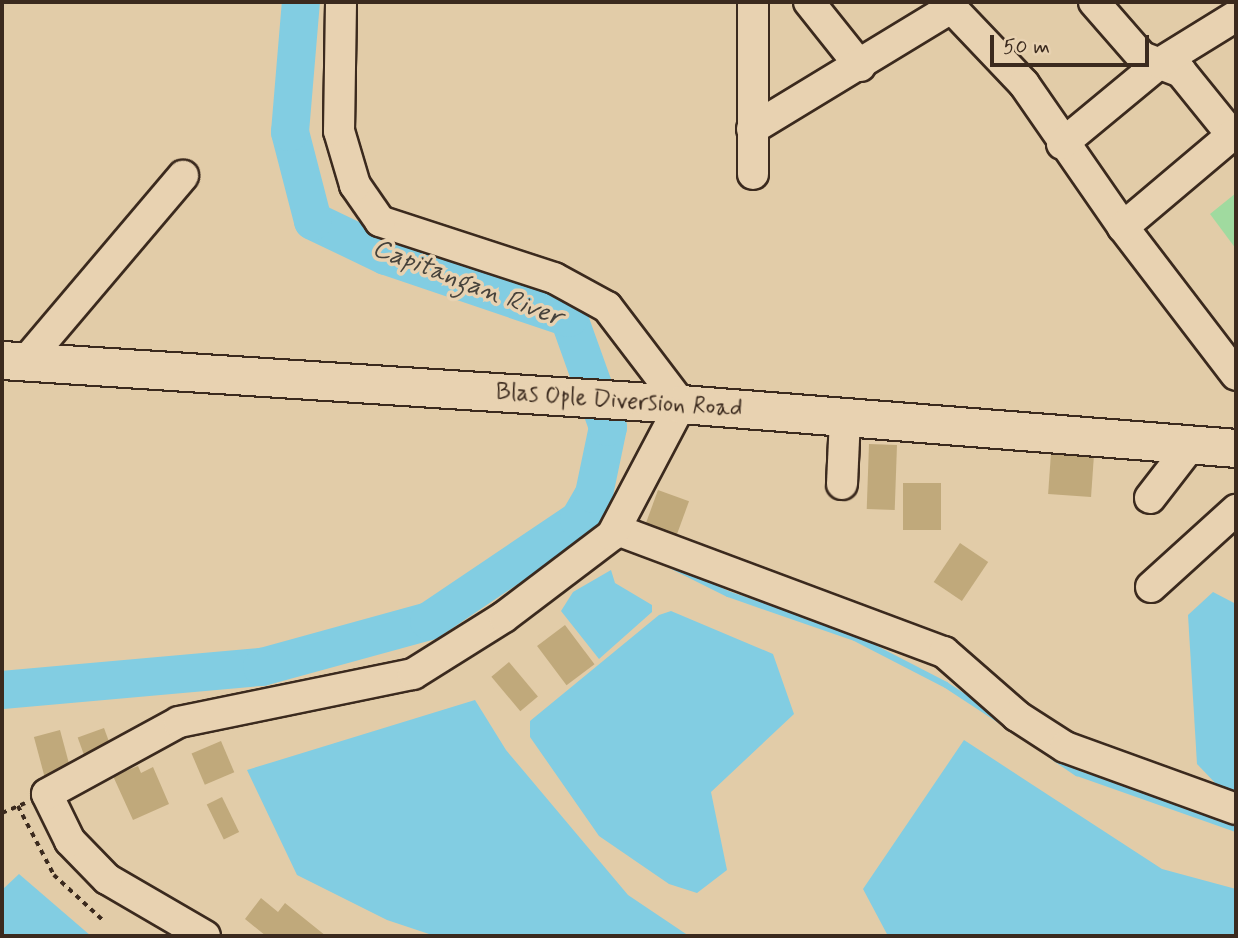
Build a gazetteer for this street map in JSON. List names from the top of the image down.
{
  "streets": {
    "main road": ["Blas Ople Diversion Road"]
  },
  "water": ["Capitangan River"],
  "scale_bar": "50 m"
}
